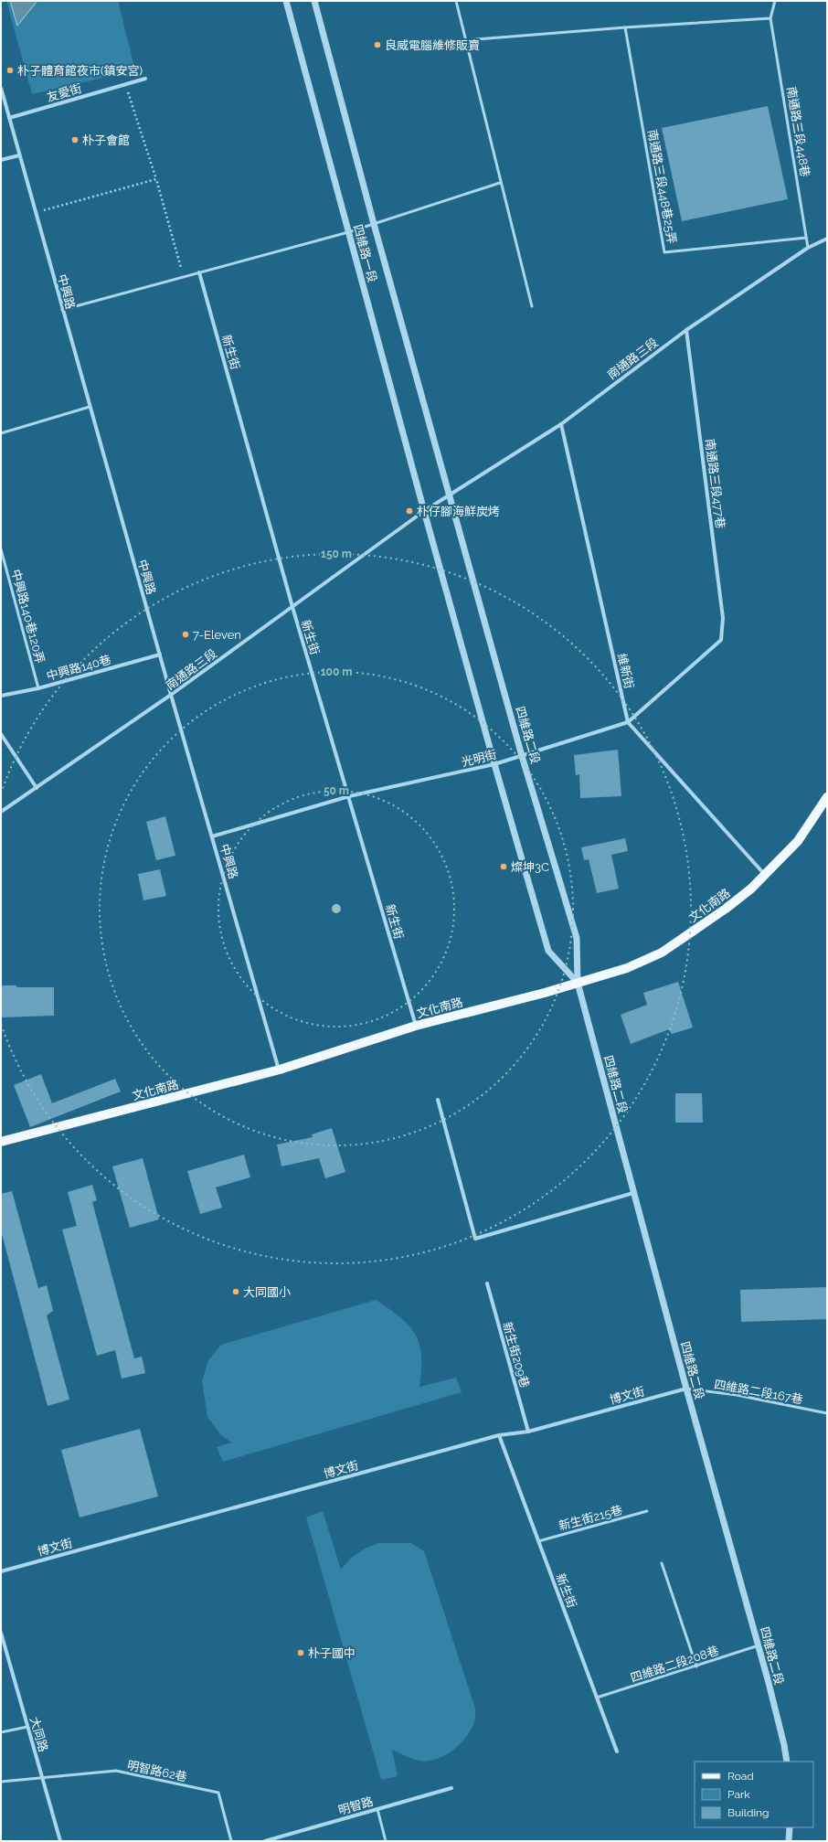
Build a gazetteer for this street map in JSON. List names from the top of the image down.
{
  "streets": {
    "main road": ["文化南路"],
    "street": [
      "友愛街",
      "四維路一段",
      "中興路",
      "新生街",
      "南通路三段",
      "南通路三段477巷",
      "中興路140巷",
      "維新街",
      "四維路二段",
      "光明街",
      "新生街209巷",
      "博文街",
      "大同路",
      "明智路"
    ],
    "lane": [
      "南通路三段448巷",
      "南通路三段448巷25弄",
      "中興路140巷120弄",
      "四維路二段167巷",
      "新生街215巷",
      "四維路二段208巷",
      "明智路62巷"
    ]
  },
  "crossings": [
    ["友愛街", "中興路"],
    ["南通路三段448巷", "南通路三段448巷25弄"],
    ["南通路三段448巷", "南通路三段"],
    ["四維路一段", "南通路三段"],
    ["四維路一段", "四維路二段"],
    ["中興路", "南通路三段"],
    ["中興路", "中興路140巷"],
    ["中興路", "光明街"],
    ["中興路", "文化南路"],
    ["新生街", "南通路三段"],
    ["新生街", "光明街"],
    ["新生街", "文化南路"],
    ["新生街", "博文街"],
    ["新生街", "新生街215巷"],
    ["新生街", "四維路二段208巷"],
    ["南通路三段", "南通路三段477巷"],
    ["南通路三段", "維新街"],
    ["南通路三段", "四維路二段"],
    ["南通路三段477巷", "光明街"],
    ["中興路140巷120弄", "中興路140巷"],
    ["維新街", "光明街"],
    ["維新街", "文化南路"],
    ["四維路二段", "光明街"],
    ["四維路二段", "文化南路"],
    ["四維路二段", "四維路二段167巷"],
    ["四維路二段", "博文街"],
    ["四維路二段", "四維路二段208巷"],
    ["新生街209巷", "博文街"],
    ["四維路二段167巷", "博文街"],
    ["大同路", "明智路62巷"]
  ],
  "places": [
    "良威電腦維修販賣",
    "朴子體育館夜市(鎮安宮)",
    "朴子會館",
    "朴仔腳海鮮炭烤",
    "7-Eleven",
    "燦坤3C",
    "大同國小",
    "朴子國中"
  ],
  "legend": ["Road", "Park", "Building"],
  "rings": ["150 m", "100 m", "50 m"]
}
